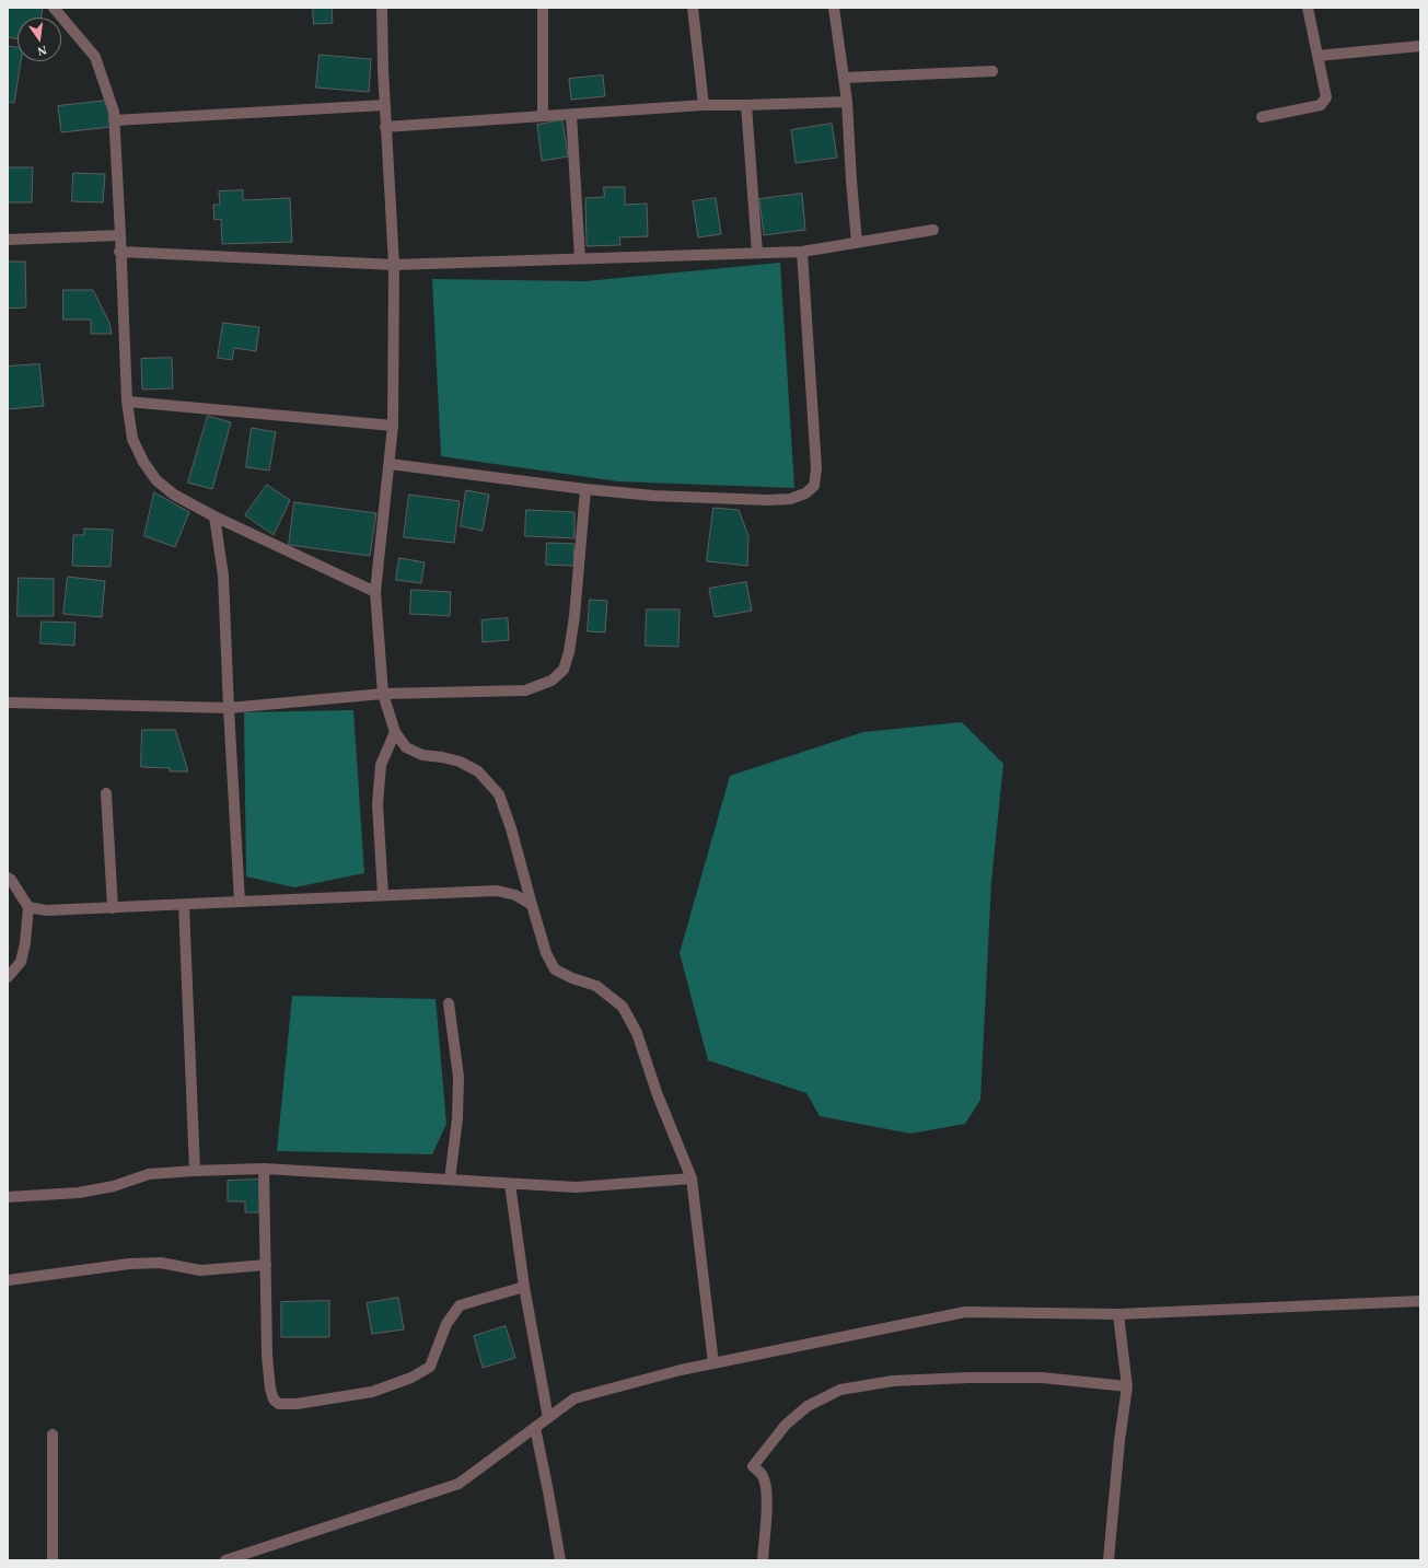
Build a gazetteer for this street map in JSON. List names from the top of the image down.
{
  "north": "bottom"
}
